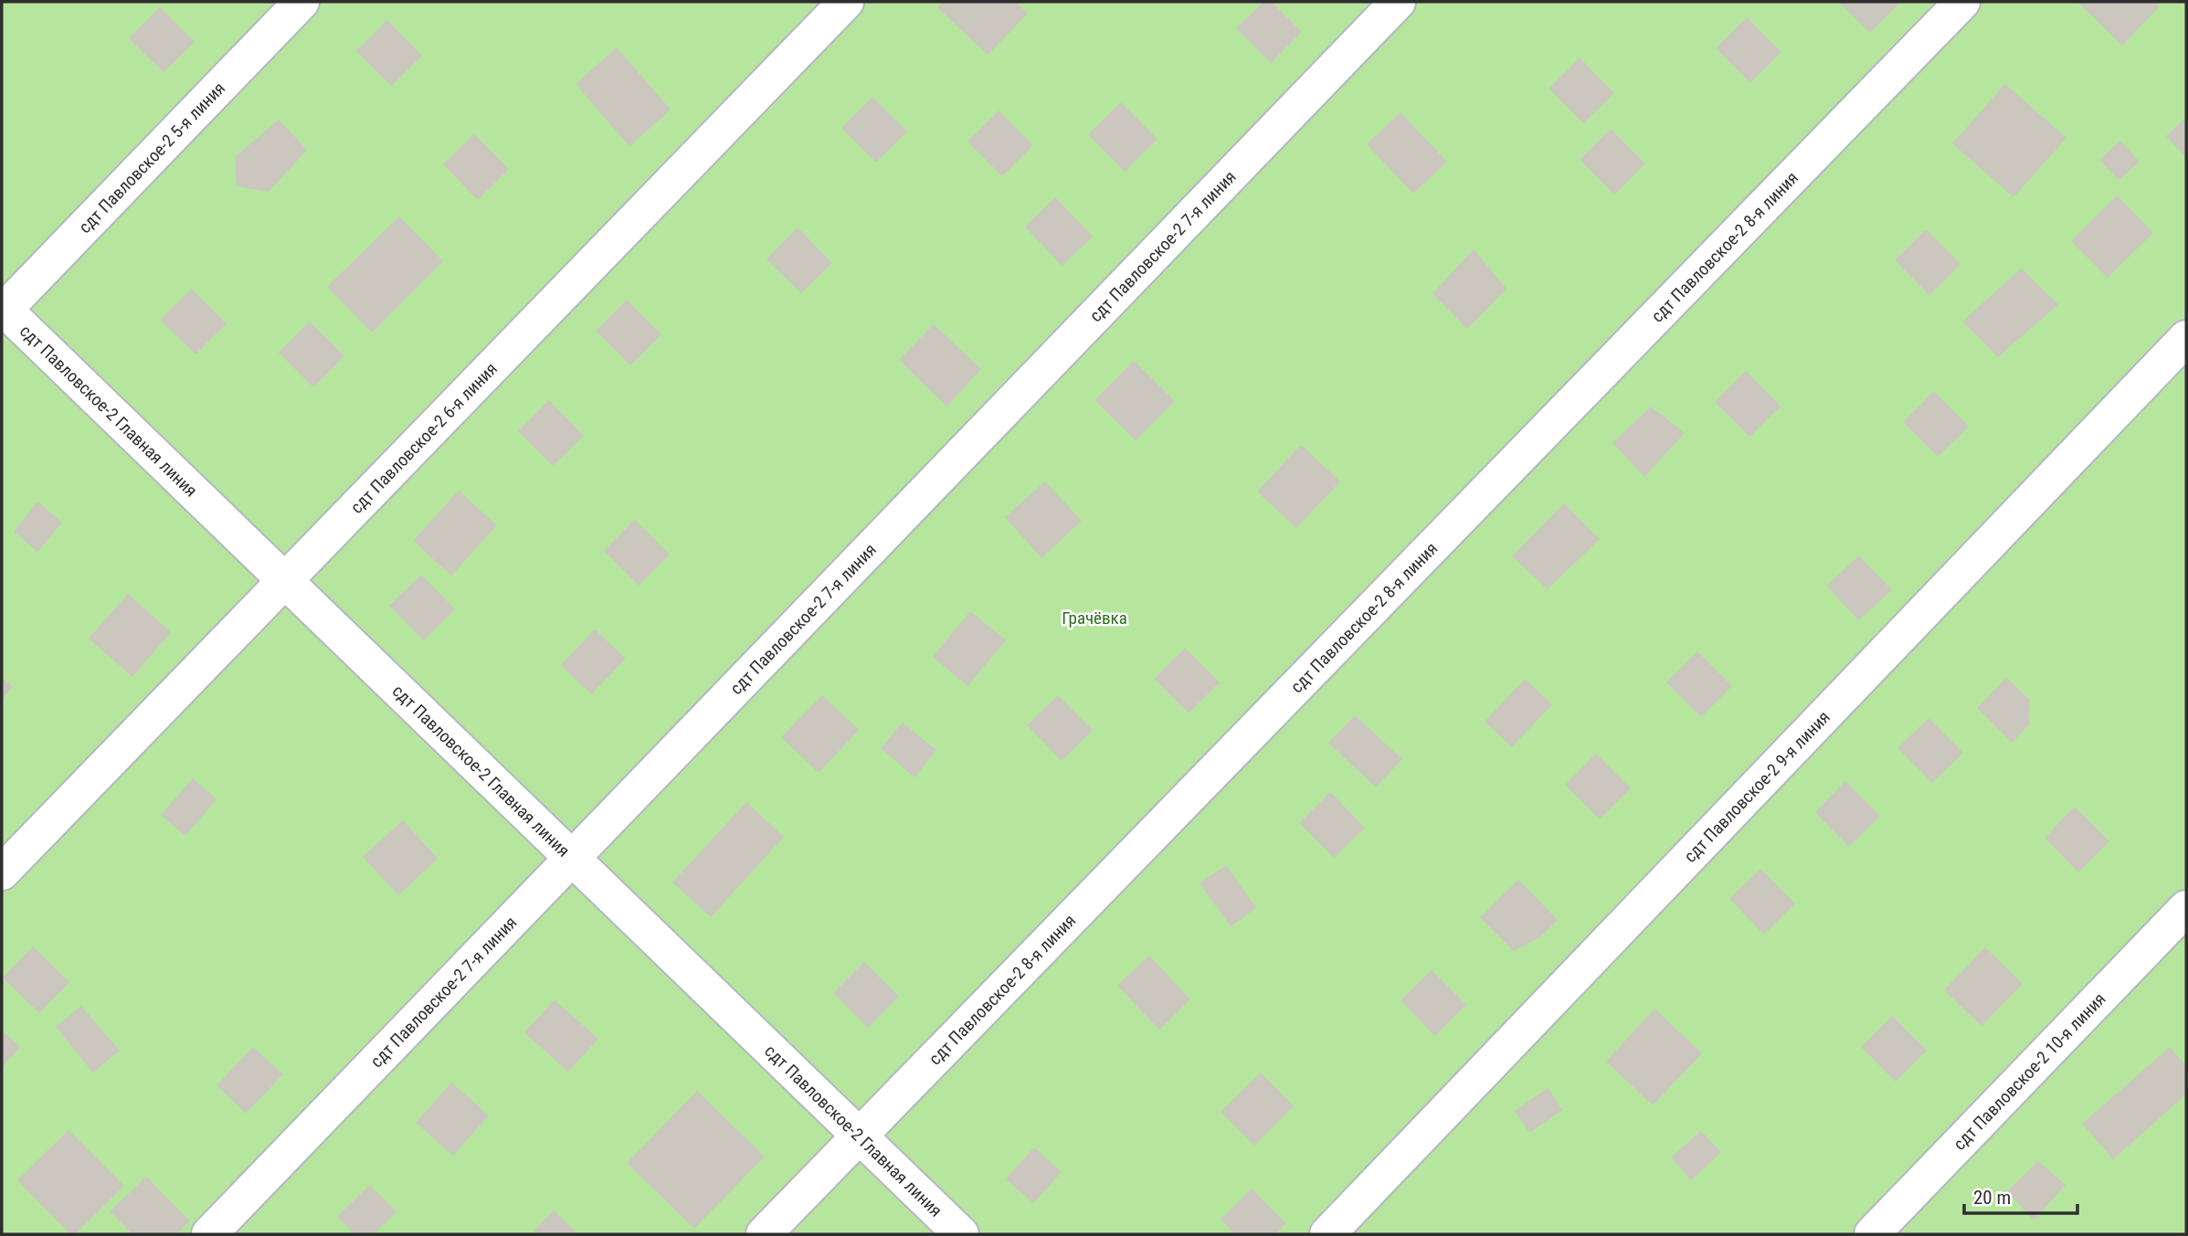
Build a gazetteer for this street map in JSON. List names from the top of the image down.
{
  "streets": {
    "street": [
      "сдт Павловское-2 5-я линия",
      "сдт Павловское-2 7-я линия",
      "сдт Павловское-2 8-я линия",
      "сдт Павловское-2 Главная линия",
      "сдт Павловское-2 6-я линия",
      "сдт Павловское-2 9-я линия",
      "сдт Павловское-2 10-я линия"
    ]
  },
  "crossings": [
    ["сдт Павловское-2 5-я линия", "сдт Павловское-2 Главная линия"],
    ["сдт Павловское-2 7-я линия", "сдт Павловское-2 Главная линия"],
    ["сдт Павловское-2 8-я линия", "сдт Павловское-2 Главная линия"],
    ["сдт Павловское-2 Главная линия", "сдт Павловское-2 6-я линия"]
  ],
  "parks": ["Грачёвка"],
  "scale_bar": "20 m"
}
